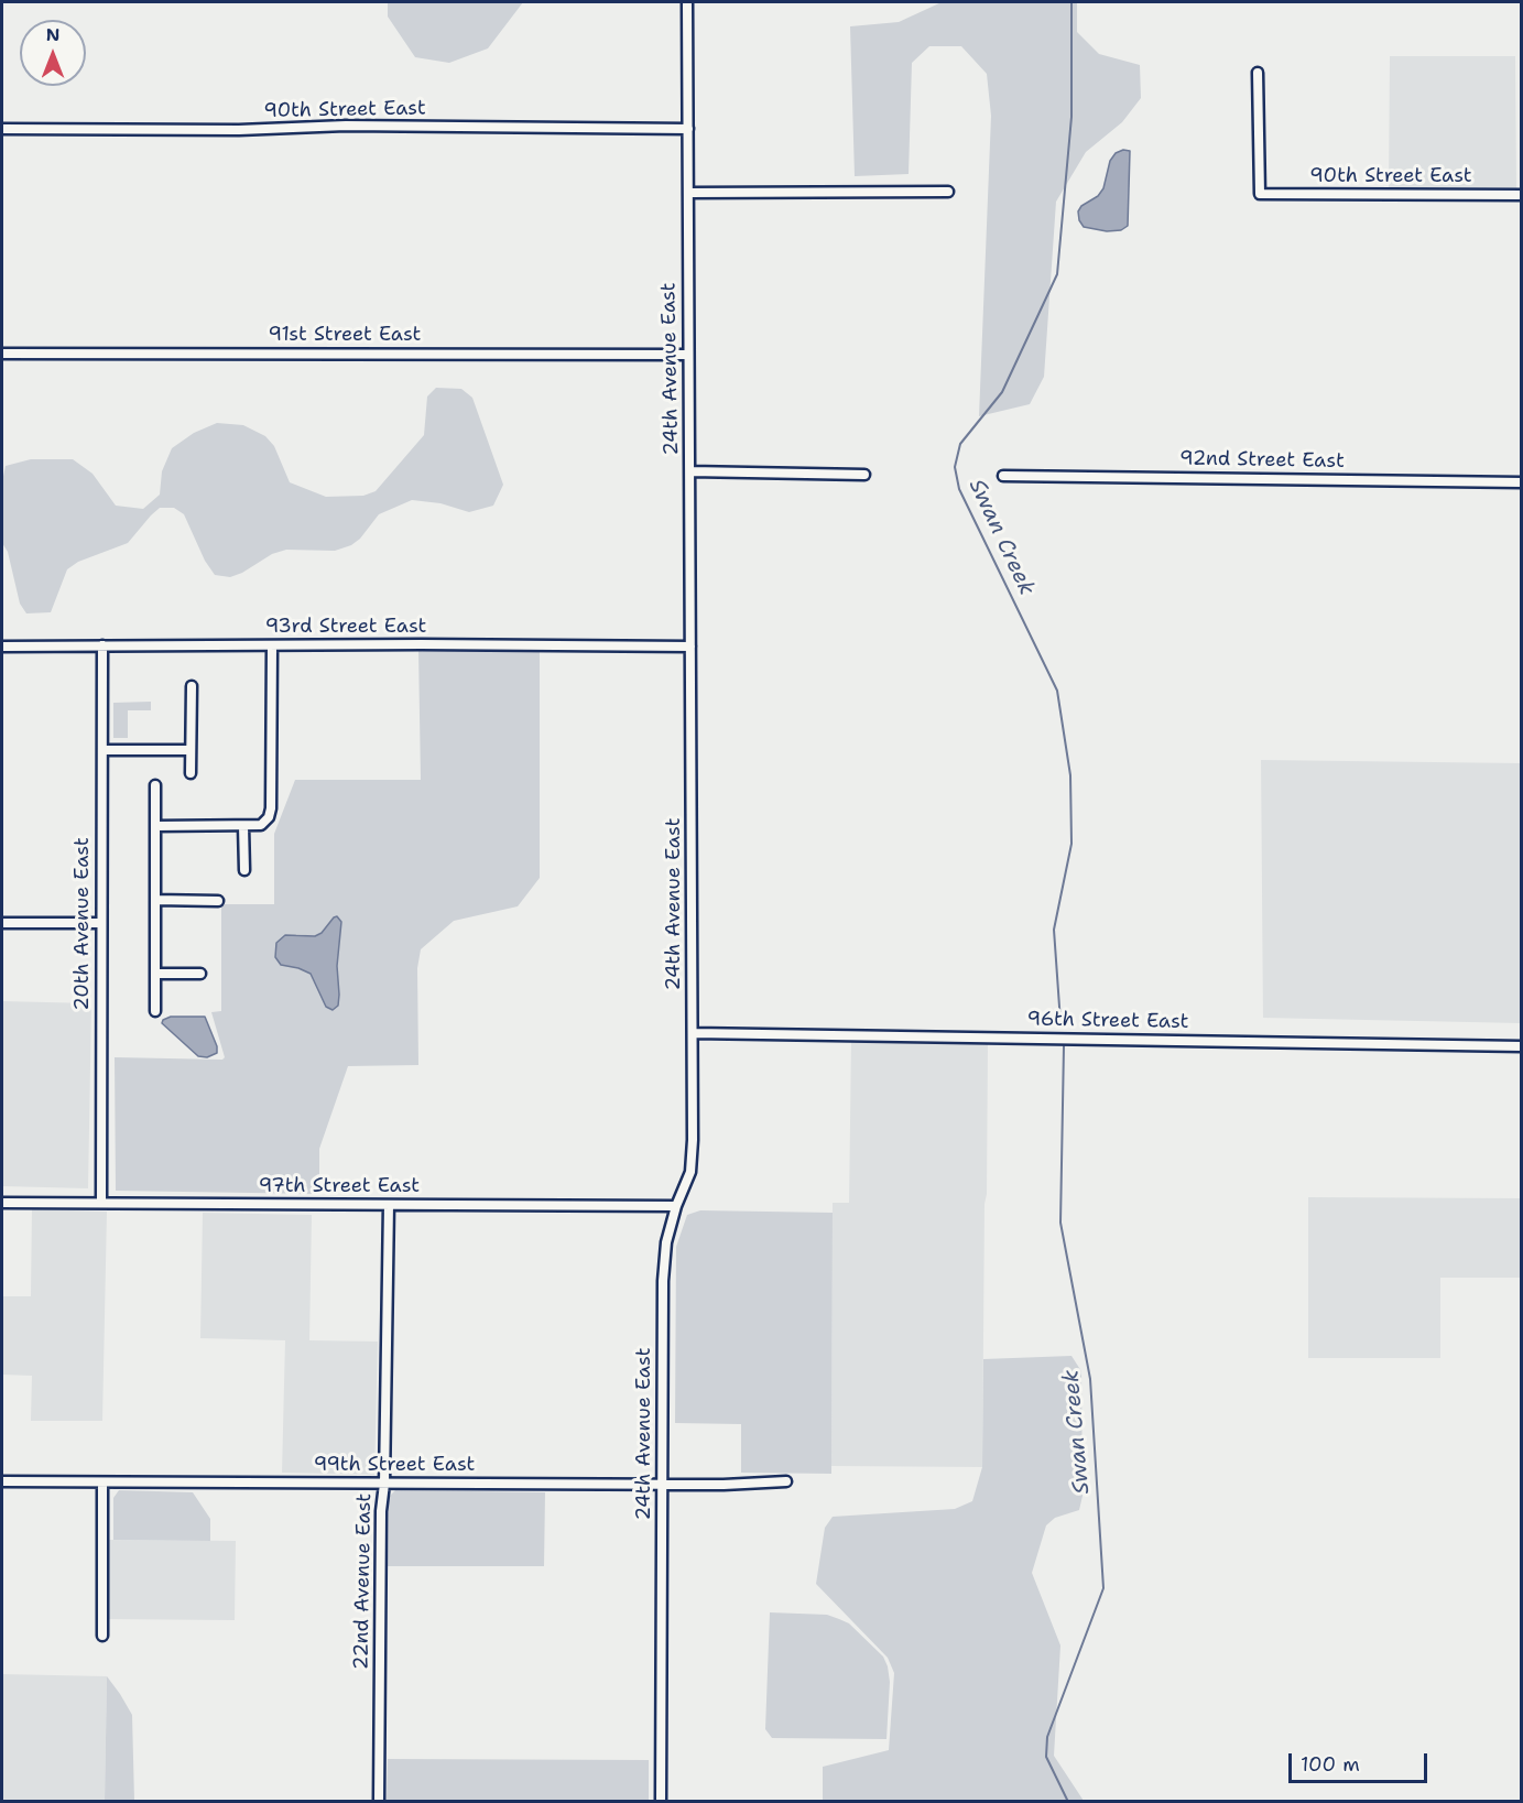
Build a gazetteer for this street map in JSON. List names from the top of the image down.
{
  "streets": {
    "street": [
      "90th Street East",
      "91st Street East",
      "24th Avenue East",
      "92nd Street East",
      "93rd Street East",
      "20th Avenue East",
      "96th Street East",
      "97th Street East",
      "99th Street East",
      "22nd Avenue East"
    ]
  },
  "crossings": [
    ["90th Street East", "24th Avenue East"],
    ["91st Street East", "24th Avenue East"],
    ["24th Avenue East", "93rd Street East"],
    ["24th Avenue East", "96th Street East"],
    ["24th Avenue East", "97th Street East"],
    ["24th Avenue East", "99th Street East"],
    ["93rd Street East", "20th Avenue East"],
    ["20th Avenue East", "97th Street East"],
    ["97th Street East", "22nd Avenue East"],
    ["99th Street East", "22nd Avenue East"]
  ],
  "water": ["Swan Creek"],
  "scale_bar": "100 m",
  "north": "top"
}
